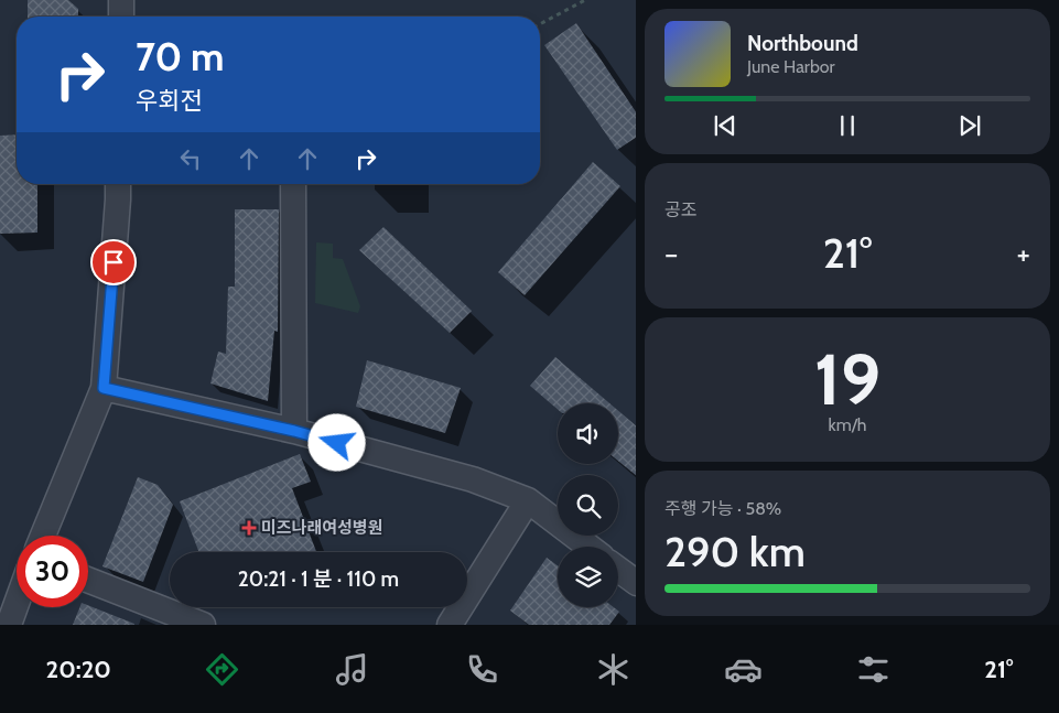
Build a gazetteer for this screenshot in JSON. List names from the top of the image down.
{
  "places": {
    "health": ["미즈나래여성병원"]
  },
  "page": {
    "turn": ["70 m", "우회전"],
    "song": ["Northbound", "June Harbor"],
    "tile": [
      "공조",
      ["19", "km/h"],
      ["주행 가능 · 58%", "290 km"]
    ],
    "heat": ["−", "21°", "+"],
    "limit": "30",
    "trip": "20:21 · 1 분 · 110 m",
    "tabs": ["20:20", "21°"]
  }
}
